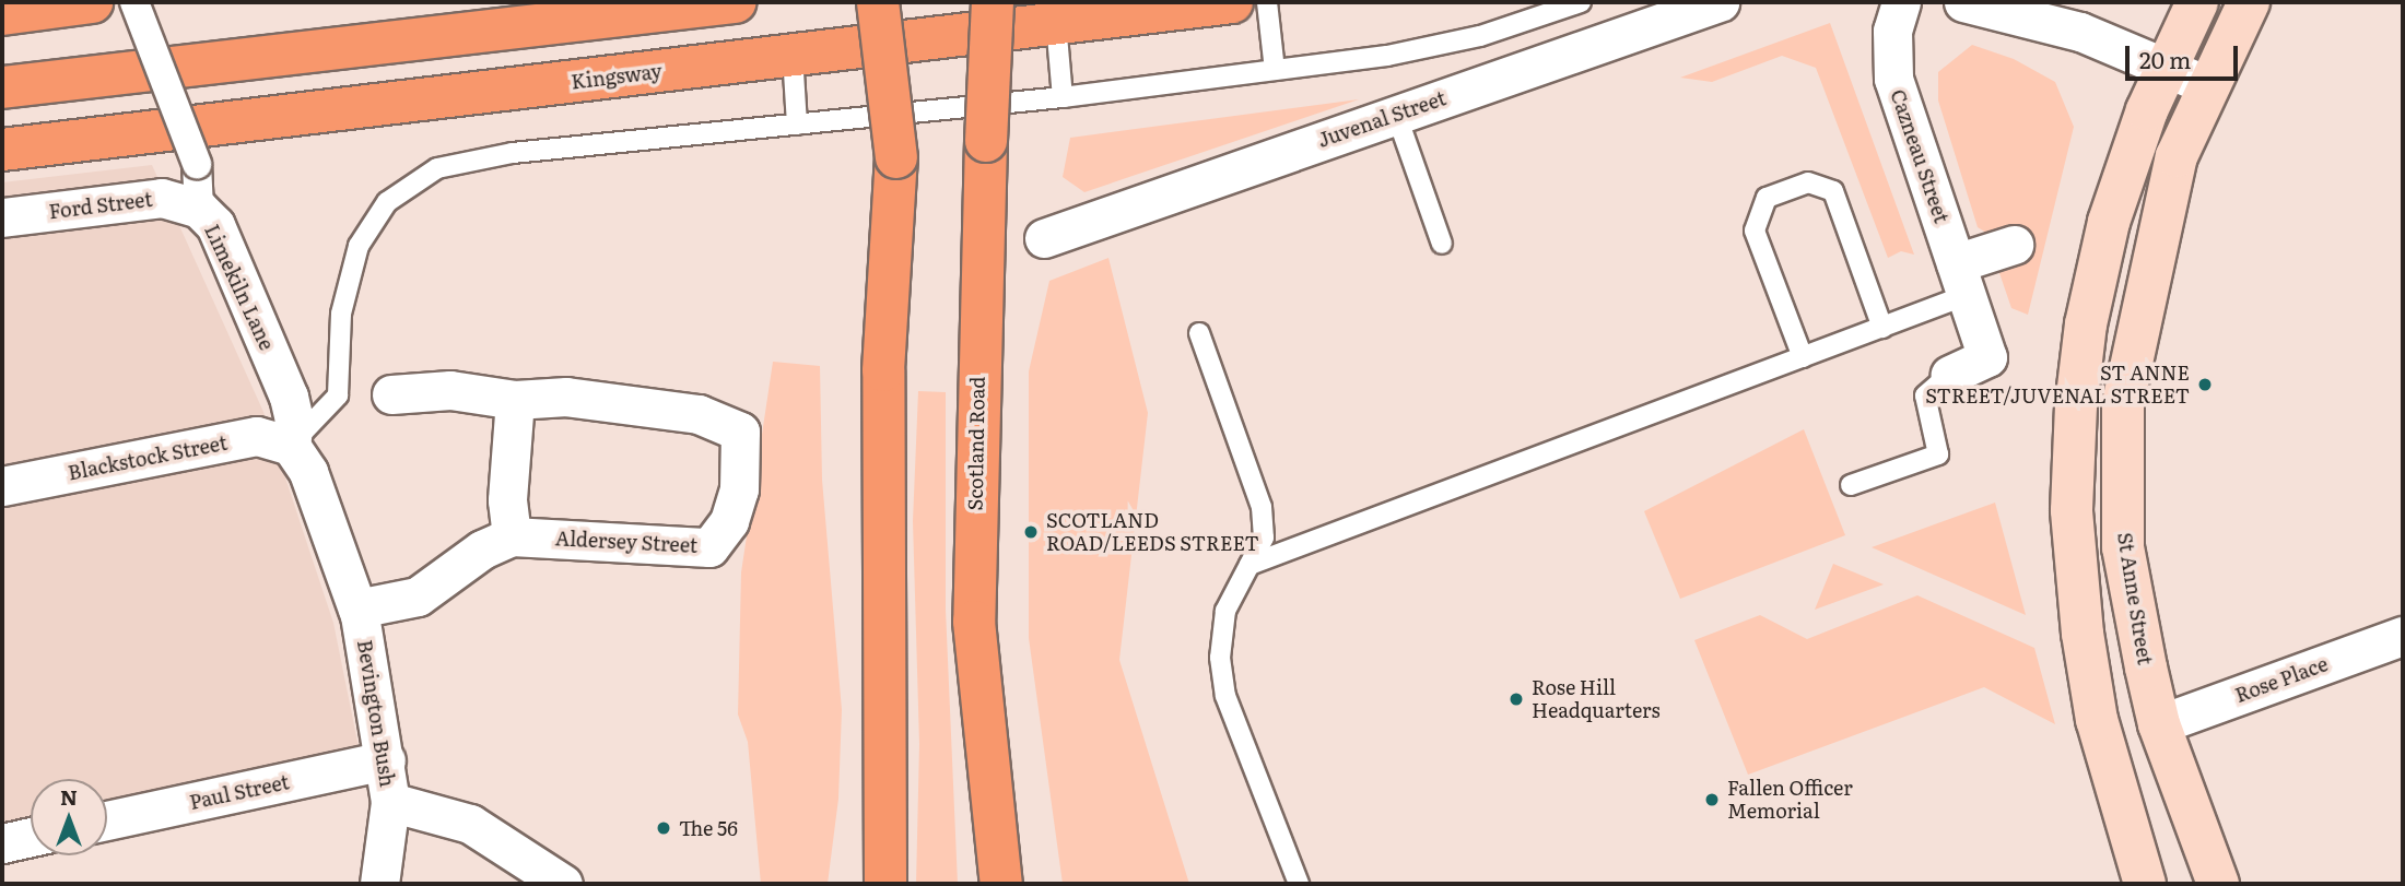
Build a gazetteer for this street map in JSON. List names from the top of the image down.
{
  "streets": {
    "highway": ["Kingsway", "Scotland Road"],
    "main road": ["St Anne Street"],
    "street": [
      "Juvenal Street",
      "Cazneau Street",
      "Ford Street",
      "Limekiln Lane",
      "Blackstock Street",
      "Aldersey Street",
      "Rose Place",
      "Bevington Bush",
      "Paul Street"
    ]
  },
  "crossings": [
    ["Ford Street", "Limekiln Lane"],
    ["Limekiln Lane", "Blackstock Street"],
    ["Limekiln Lane", "Bevington Bush"],
    ["Blackstock Street", "Bevington Bush"],
    ["St Anne Street", "Rose Place"],
    ["Bevington Bush", "Paul Street"]
  ],
  "places": [
    "ST ANNE STREET/JUVENAL STREET",
    "SCOTLAND ROAD/LEEDS STREET",
    "Rose Hill Headquarters",
    "Fallen Officer Memorial",
    "The 56"
  ],
  "scale_bar": "20 m",
  "north": "top"
}
